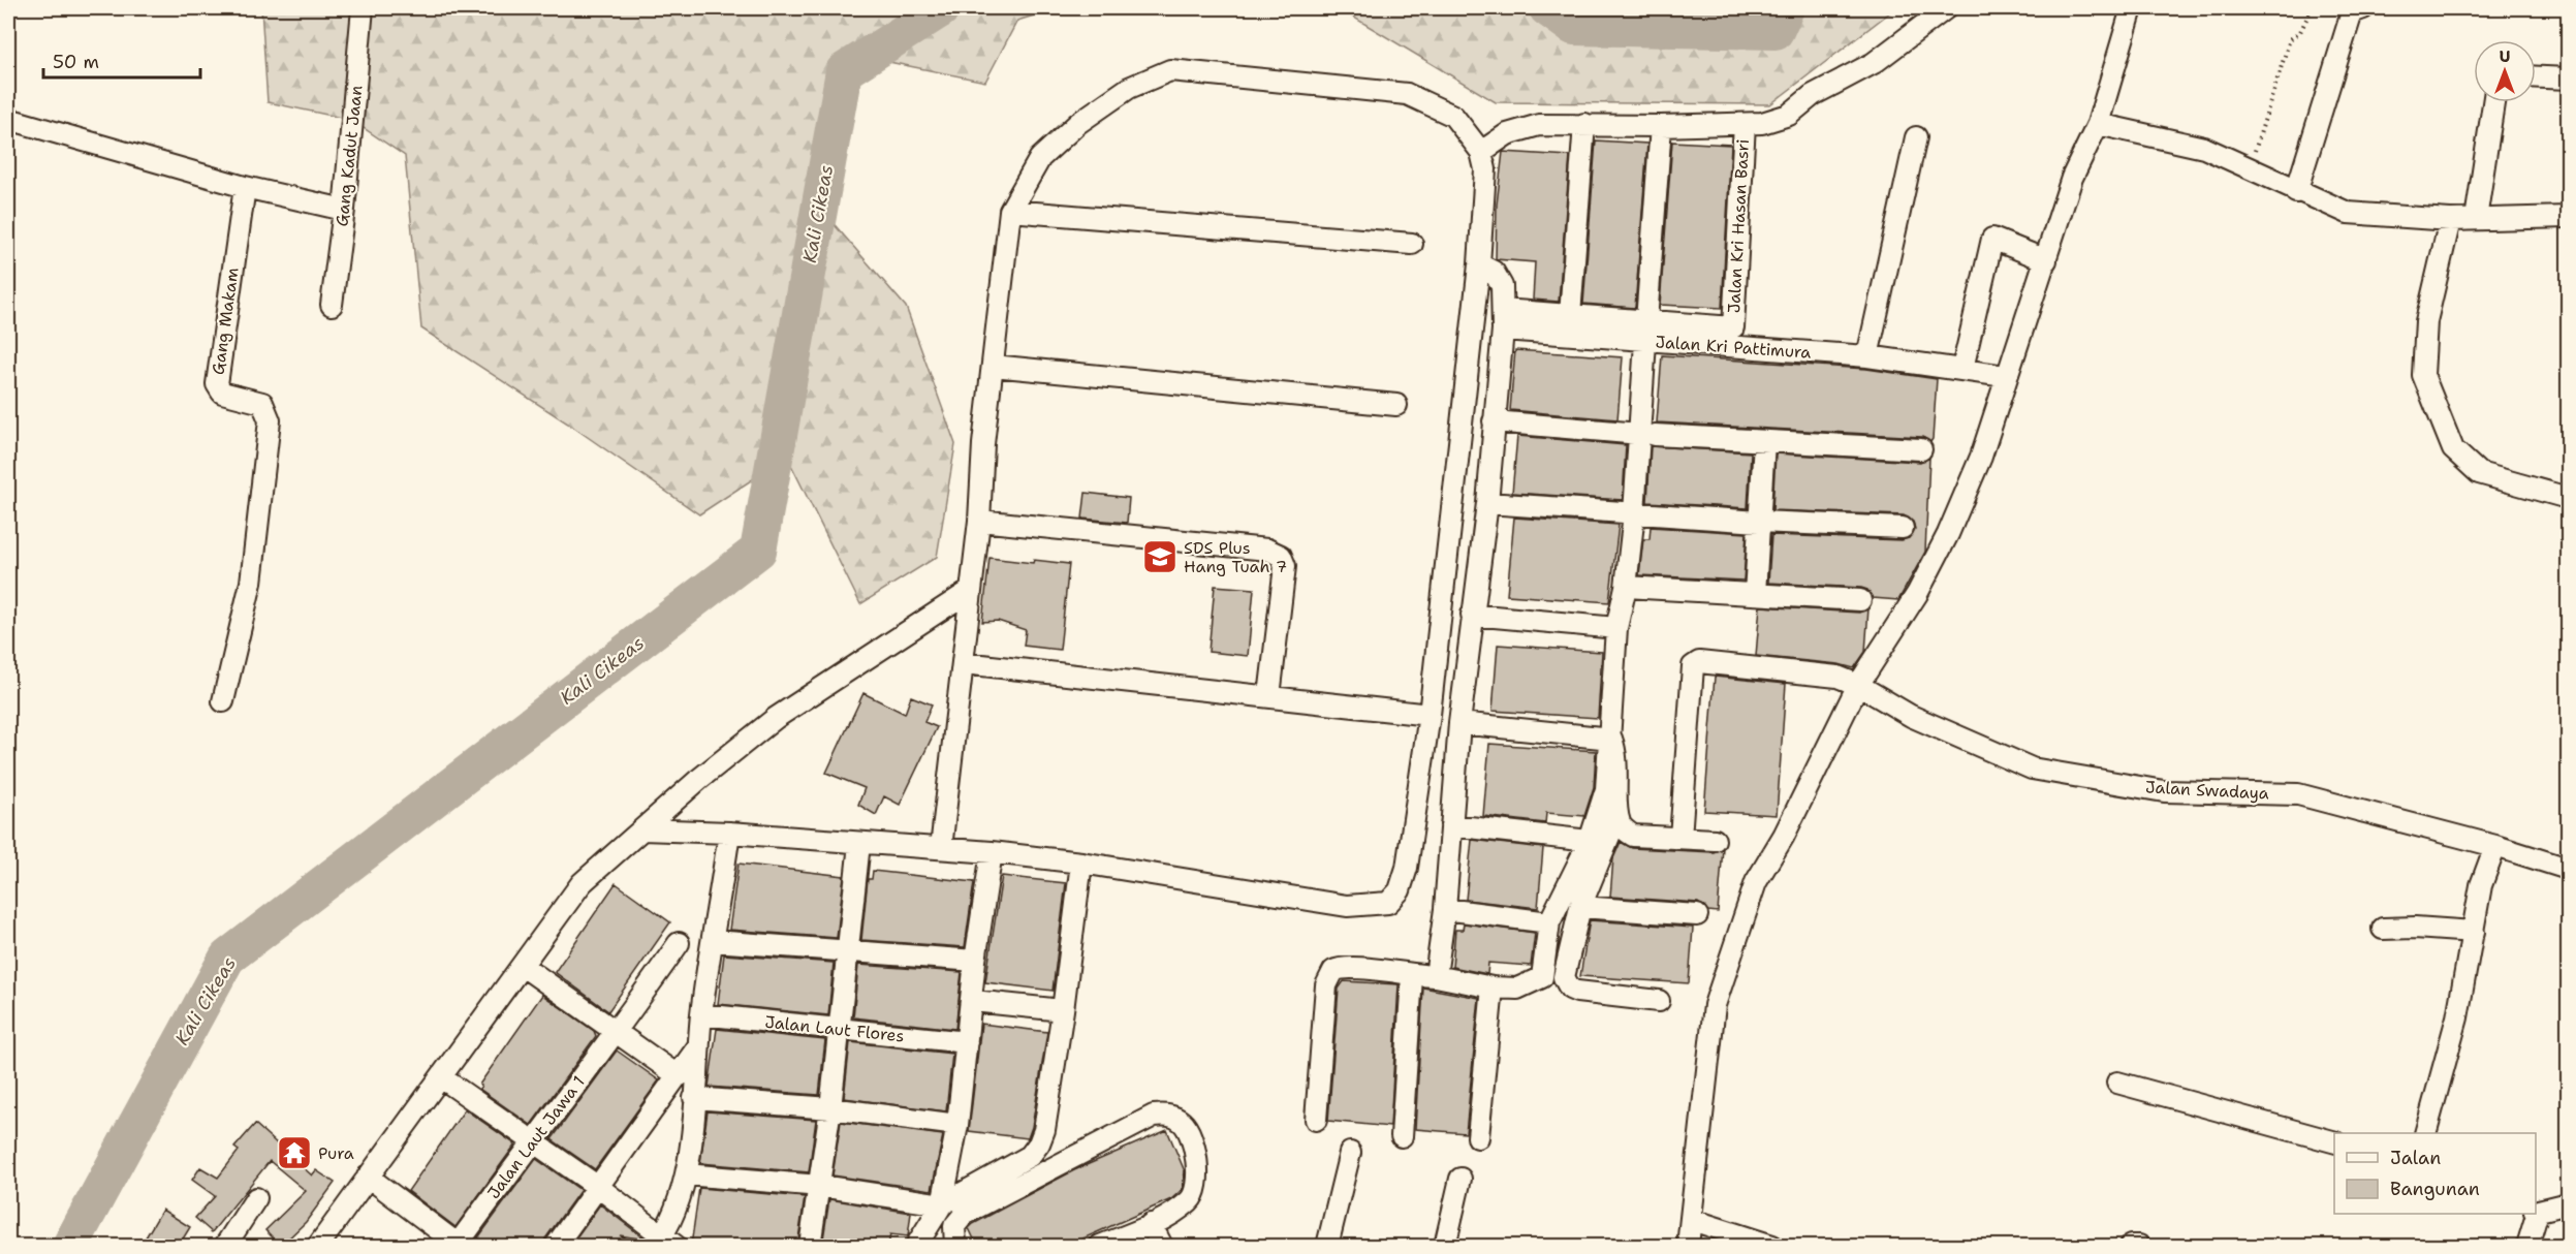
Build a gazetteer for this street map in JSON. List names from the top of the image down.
{
  "streets": {
    "street": [
      "Gang Kadut Jaan",
      "Jalan Kri Hasan Basri",
      "Gang Makam",
      "Jalan Kri Pattimura",
      "Jalan Swadaya",
      "Jalan Laut Flores",
      "Jalan Laut Jawa 1"
    ]
  },
  "water": ["Kali Cikeas"],
  "places": {
    "school or university": ["SDS Plus Hang Tuah 7"],
    "temple": ["Pura"]
  },
  "legend": ["Jalan", "Bangunan"],
  "scale_bar": "50 m",
  "north": "top"
}
